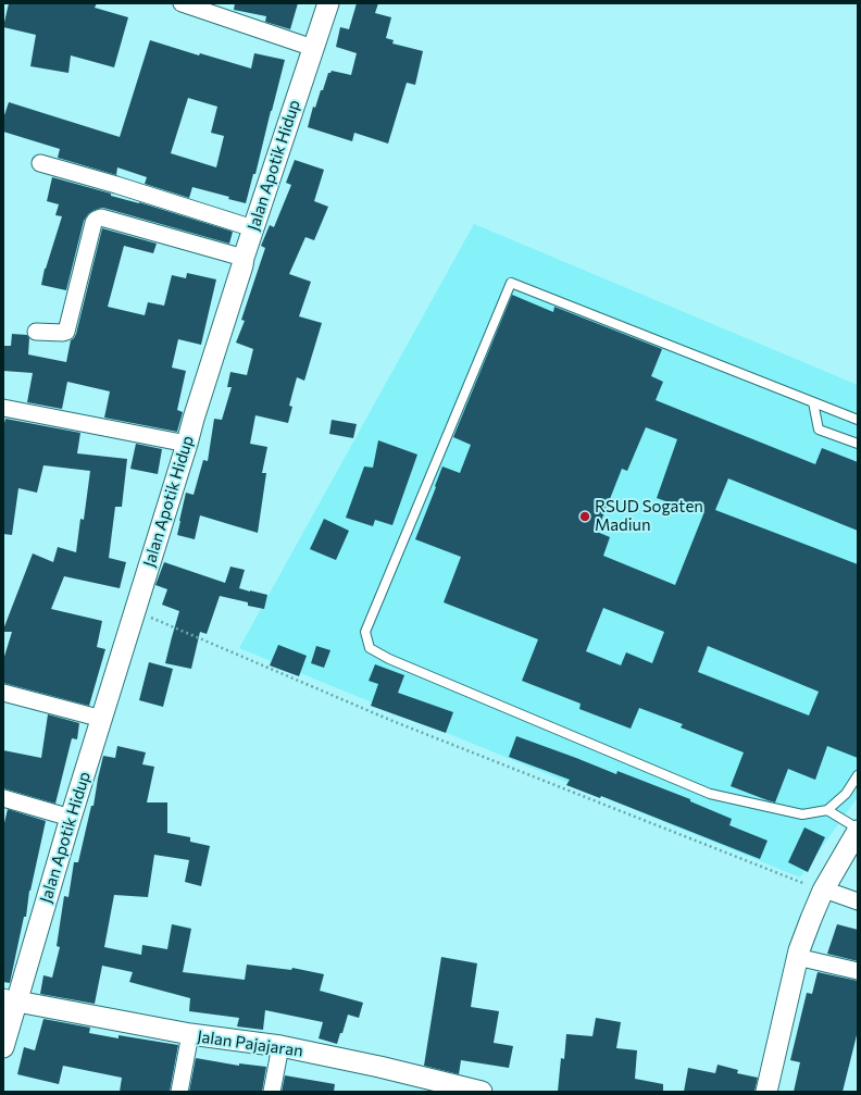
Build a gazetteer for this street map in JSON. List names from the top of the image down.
{
  "streets": {
    "street": ["Jalan Apotik Hidup", "Jalan Pajajaran"]
  },
  "crossings": [
    ["Jalan Apotik Hidup", "Jalan Pajajaran"]
  ],
  "places": ["RSUD Sogaten Madiun"]
}
